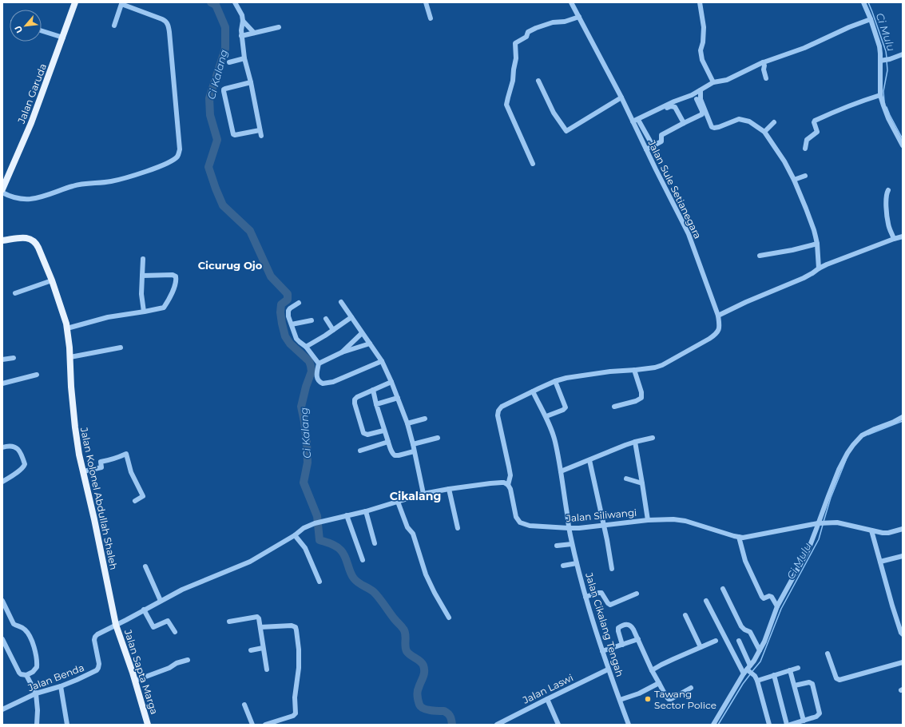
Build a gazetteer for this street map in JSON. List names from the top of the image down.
{
  "streets": {
    "main road": ["Jalan Garuda", "Jalan Kolonel Abdullah Shaleh", "Jalan Sapta Marga"],
    "street": [
      "Jalan Sule Setianegara",
      "Jalan Siliwangi",
      "Jalan Cikalang Tengah",
      "Jalan Benda",
      "Jalan Laswi"
    ]
  },
  "crossings": [
    ["Jalan Sule Setianegara", "Jalan Siliwangi"],
    ["Jalan Sule Setianegara", "Jalan Cikalang Tengah"],
    ["Jalan Kolonel Abdullah Shaleh", "Jalan Sapta Marga"],
    ["Jalan Kolonel Abdullah Shaleh", "Jalan Benda"],
    ["Jalan Siliwangi", "Jalan Cikalang Tengah"],
    ["Jalan Cikalang Tengah", "Jalan Laswi"],
    ["Jalan Sapta Marga", "Jalan Benda"]
  ],
  "districts": ["Cicurug Ojo", "Cikalang"],
  "water": ["Ci Mulu", "Ci Kalang"],
  "places": ["Tawang Sector Police"],
  "north": "bottom left"
}
